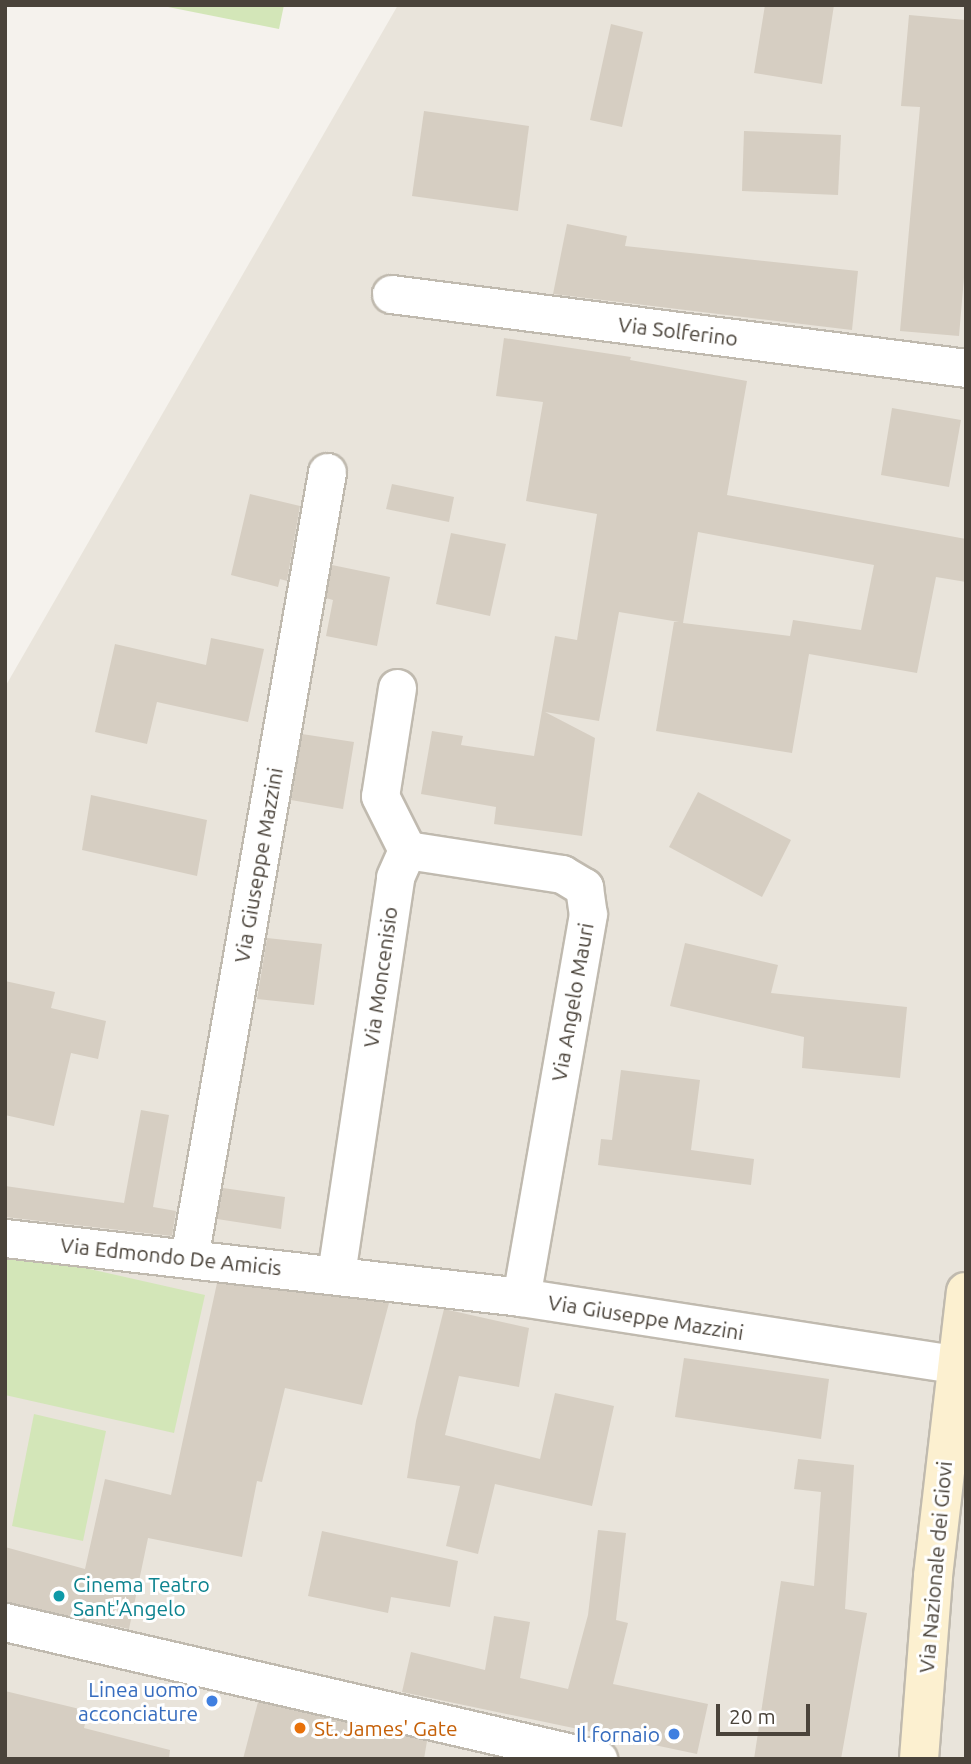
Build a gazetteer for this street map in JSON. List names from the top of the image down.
{
  "streets": {
    "main road": ["Via Nazionale dei Giovi"],
    "street": [
      "Via Solferino",
      "Via Giuseppe Mazzini",
      "Via Moncenisio",
      "Via Angelo Mauri",
      "Via Edmondo De Amicis"
    ]
  },
  "crossings": [
    ["Via Giuseppe Mazzini", "Via Moncenisio"],
    ["Via Giuseppe Mazzini", "Via Angelo Mauri"],
    ["Via Giuseppe Mazzini", "Via Edmondo De Amicis"],
    ["Via Giuseppe Mazzini", "Via Nazionale dei Giovi"],
    ["Via Moncenisio", "Via Angelo Mauri"],
    ["Via Moncenisio", "Via Edmondo De Amicis"]
  ],
  "places": [
    "Cinema Teatro Sant'Angelo",
    "Linea uomo acconciature",
    "St. James' Gate",
    "Il fornaio"
  ],
  "scale_bar": "20 m"
}
